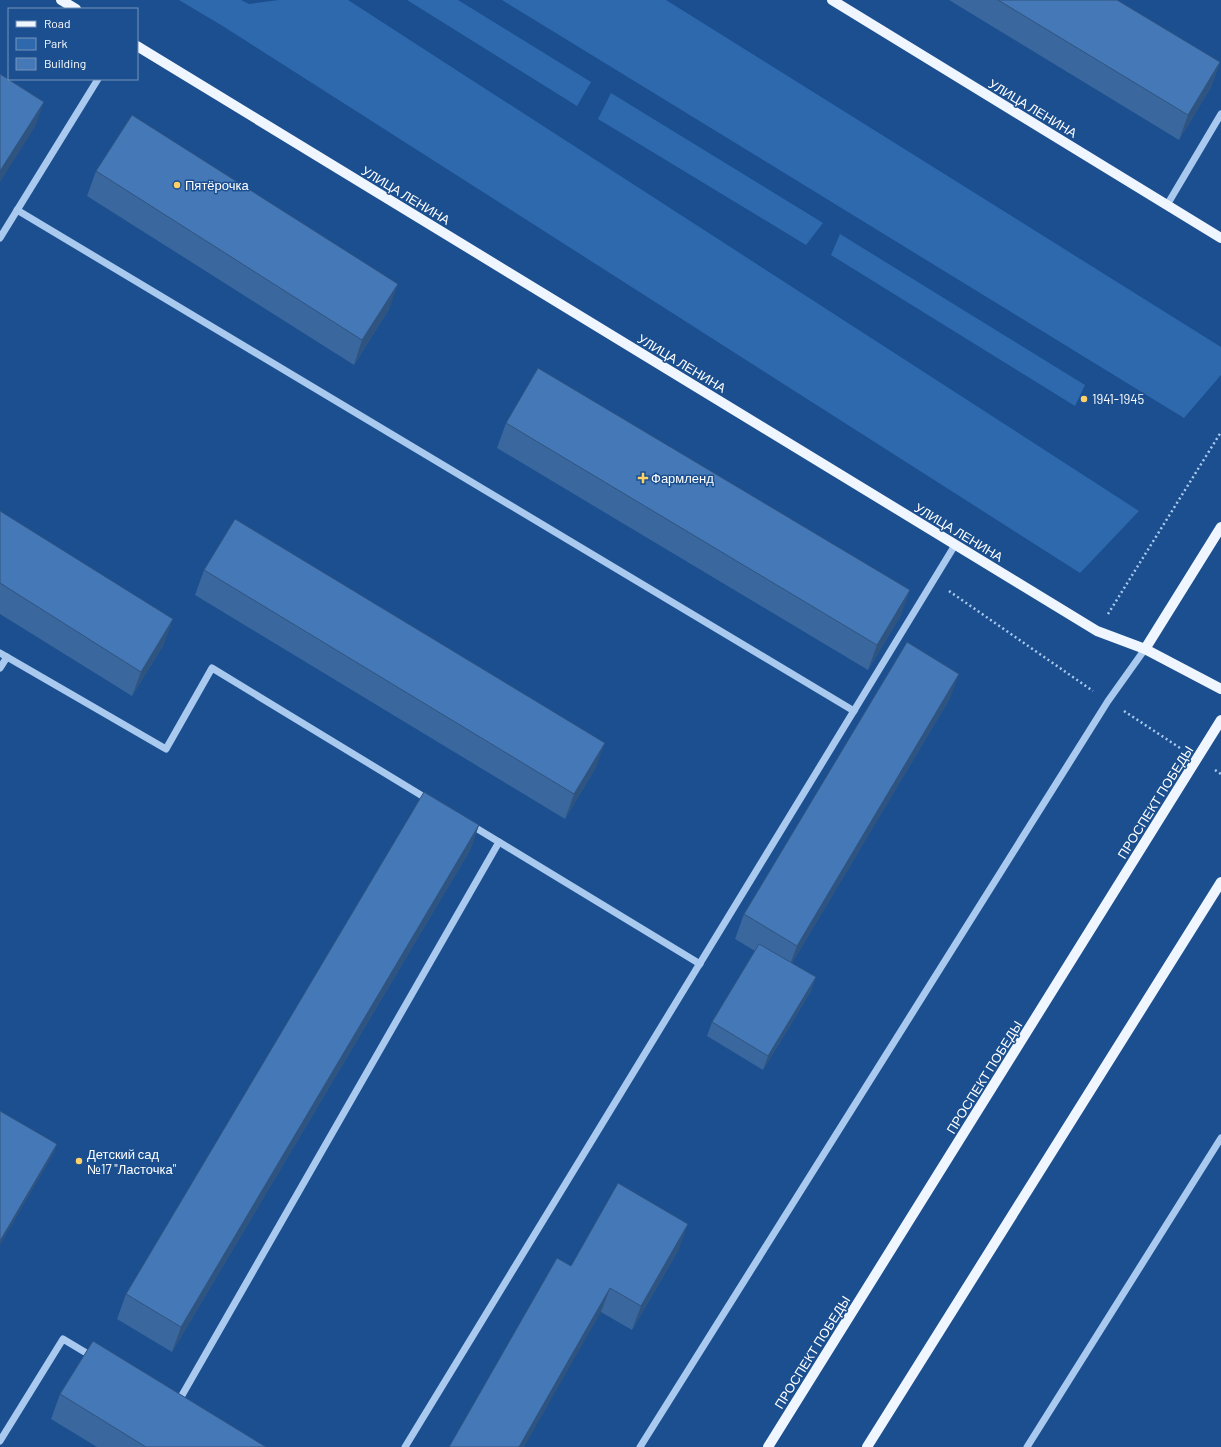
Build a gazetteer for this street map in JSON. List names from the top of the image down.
{
  "streets": {
    "main road": ["УЛИЦА ЛЕНИНА", "ПРОСПЕКТ ПОБЕДЫ"]
  },
  "places": {
    "other": ["Пятёрочка", "1941-1945", "Детский сад №17 \"Ласточка\""],
    "health": ["Фармленд"]
  },
  "legend": ["Road", "Park", "Building"]
}
